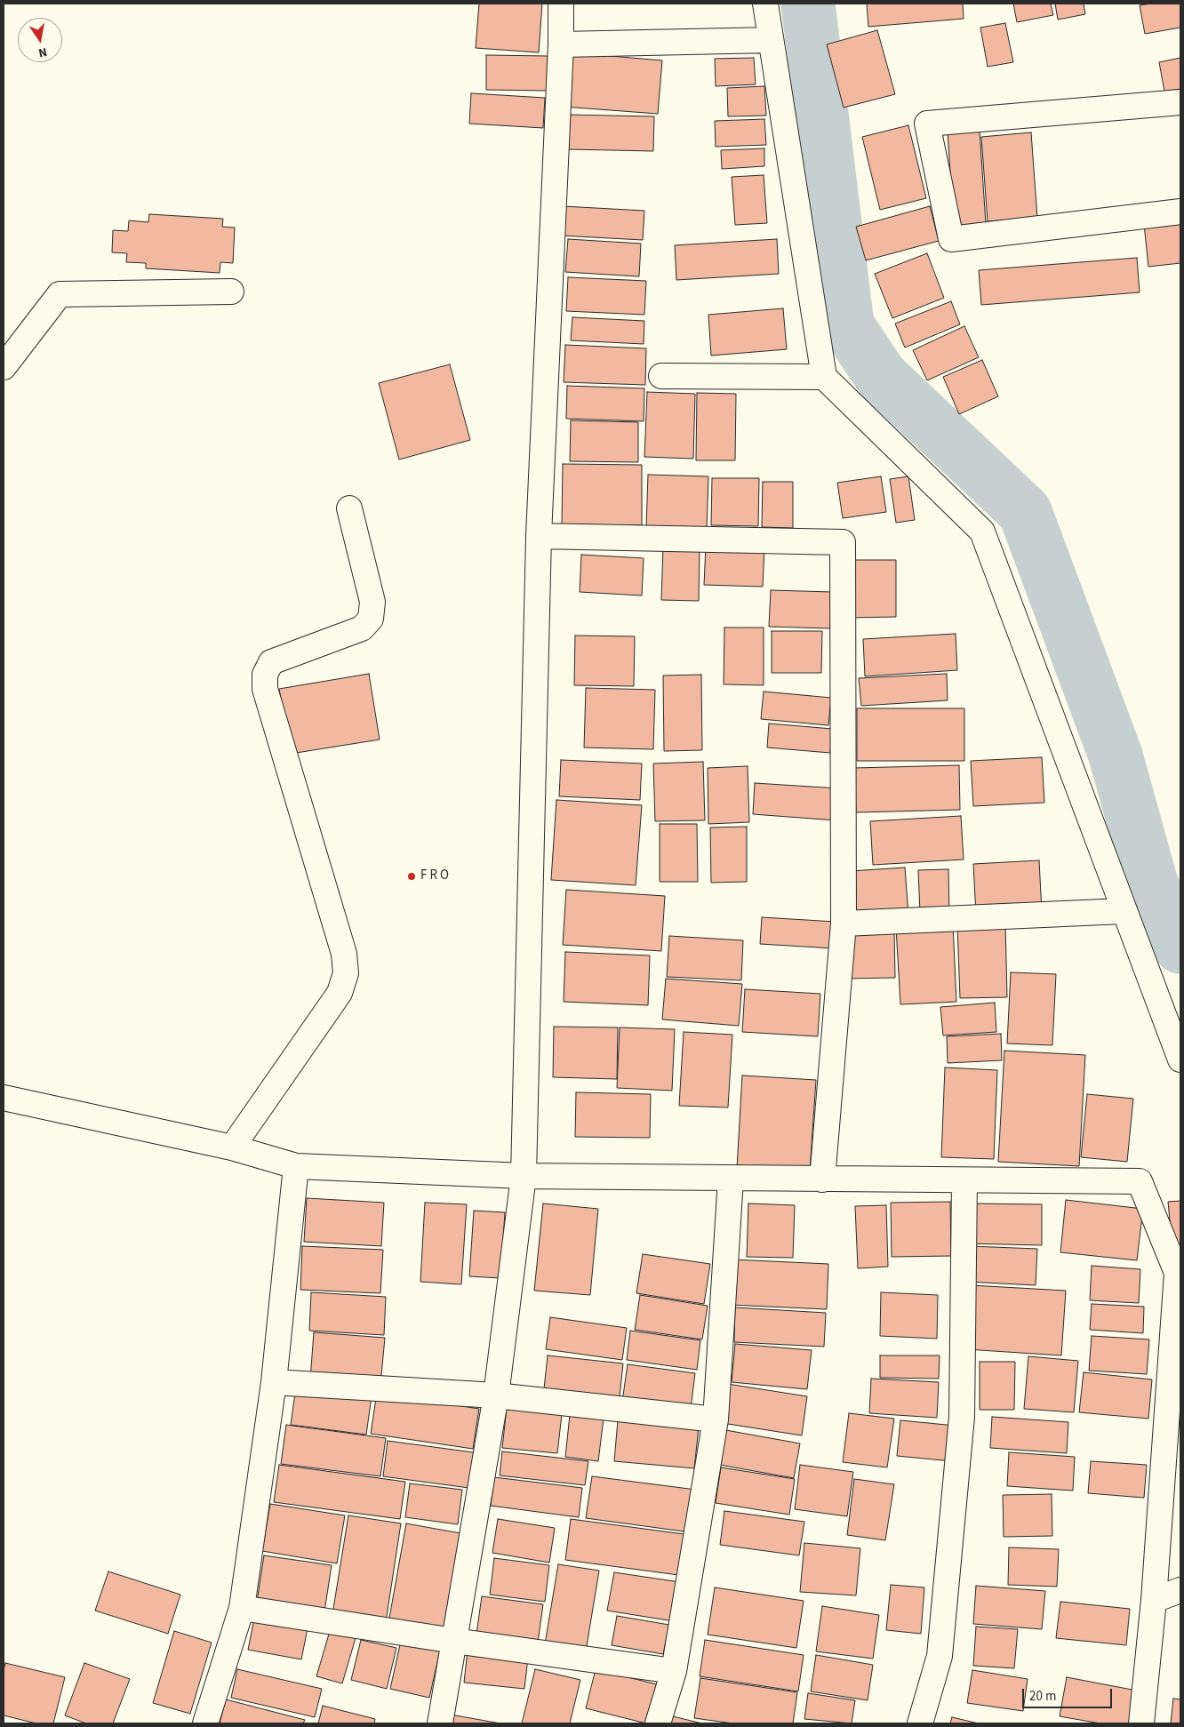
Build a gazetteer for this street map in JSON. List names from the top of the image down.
{
  "places": ["F R O"],
  "scale_bar": "20 m",
  "north": "bottom"
}
